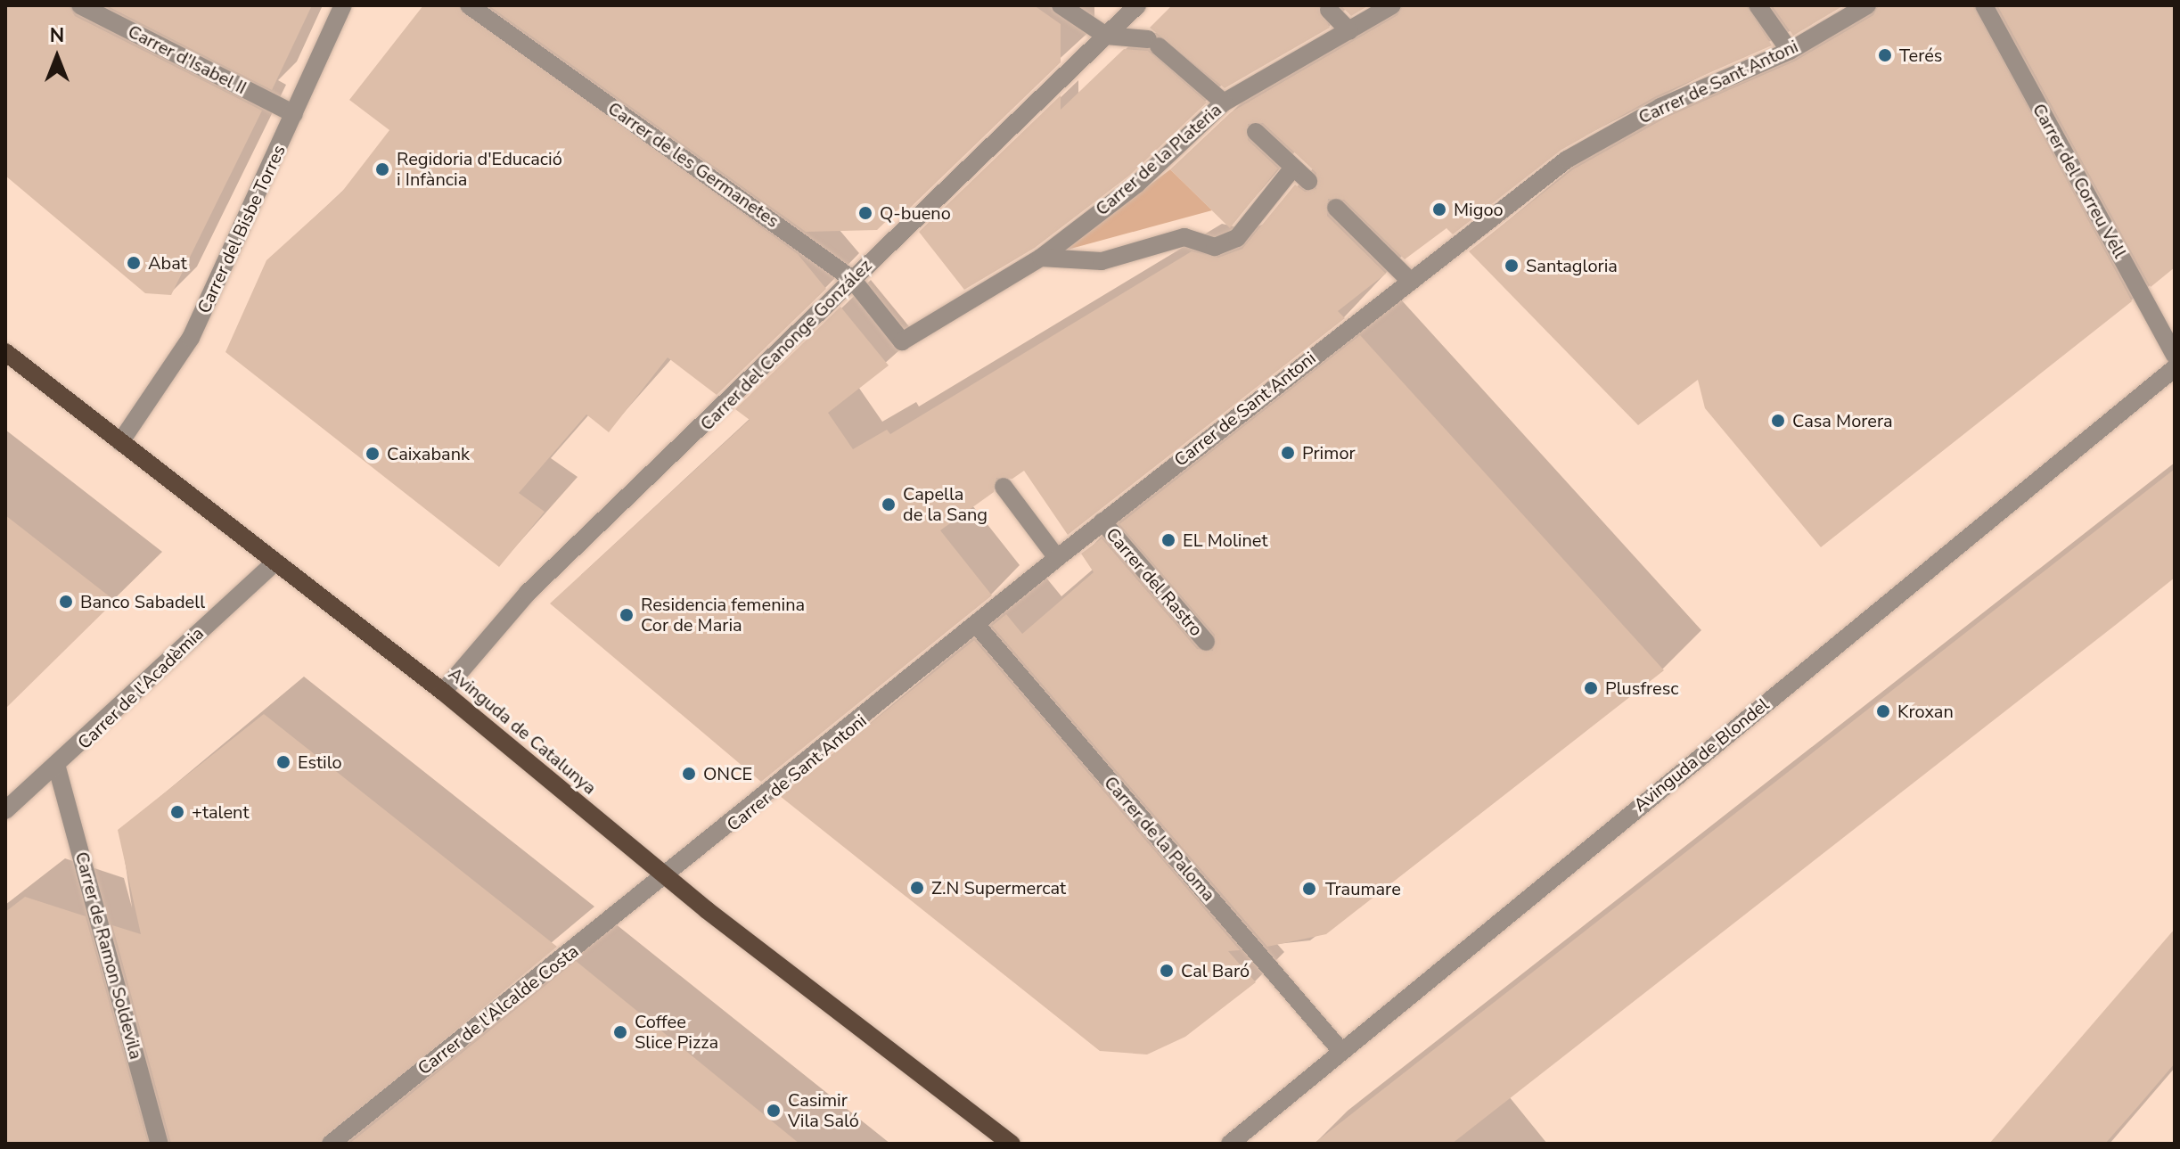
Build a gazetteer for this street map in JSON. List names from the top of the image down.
{
  "streets": {
    "main road": ["Avinguda de Catalunya"],
    "street": [
      "Carrer d'Isabel II",
      "Carrer de Sant Antoni",
      "Carrer de la Plateria",
      "Carrer de les Germanetes",
      "Carrer del Correu Vell",
      "Carrer del Bisbe Torres",
      "Carrer del Canonge González",
      "Carrer del Rastro",
      "Carrer de l'Acadèmia",
      "Avinguda de Blondel",
      "Carrer de la Paloma",
      "Carrer de Ramon Soldevila",
      "Carrer de l'Alcalde Costa"
    ]
  },
  "crossings": [
    ["Carrer d'Isabel II", "Carrer del Bisbe Torres"],
    ["Carrer de Sant Antoni", "Carrer del Rastro"],
    ["Carrer de Sant Antoni", "Avinguda de Catalunya"],
    ["Carrer de Sant Antoni", "Carrer de la Paloma"],
    ["Carrer de Sant Antoni", "Carrer de l'Alcalde Costa"],
    ["Carrer de la Plateria", "Carrer de les Germanetes"],
    ["Carrer de les Germanetes", "Carrer del Canonge González"],
    ["Carrer del Bisbe Torres", "Avinguda de Catalunya"],
    ["Carrer del Canonge González", "Avinguda de Catalunya"],
    ["Carrer de l'Acadèmia", "Avinguda de Catalunya"],
    ["Carrer de l'Acadèmia", "Carrer de Ramon Soldevila"],
    ["Avinguda de Catalunya", "Carrer de l'Alcalde Costa"],
    ["Avinguda de Blondel", "Carrer de la Paloma"]
  ],
  "places": [
    "Terés",
    "Regidoria d'Educació i Infància",
    "Migoo",
    "Q-bueno",
    "Abat",
    "Santagloria",
    "Casa Morera",
    "Primor",
    "Caixabank",
    "Capella de la Sang",
    "EL Molinet",
    "Banco Sabadell",
    "Residencia femenina Cor de Maria",
    "Plusfresc",
    "Kroxan",
    "Estilo",
    "ONCE",
    "+talent",
    "Z.N Supermercat",
    "Traumare",
    "Cal Baró",
    "Coffee Slice Pizza",
    "Casimir Vila Saló"
  ],
  "north": "top"
}
